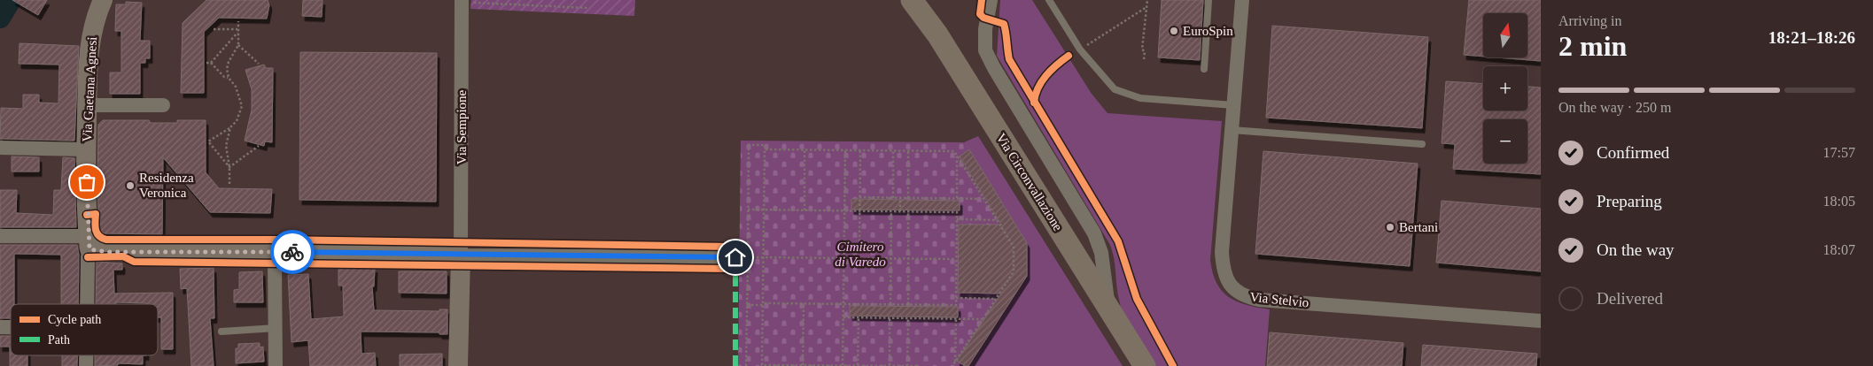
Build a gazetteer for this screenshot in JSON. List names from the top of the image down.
{
  "streets": {
    "main road": ["Via Circonvallazione"],
    "street": ["Via Gaetana Agnesi", "Via Sempione", "Via Stelvio"]
  },
  "parks": ["Cimitero di Varedo"],
  "places": ["EuroSpin", "Residenza Veronica", "Bertani"],
  "legend": ["Cycle path", "Path"],
  "north": "top",
  "page": {
    "heading": ["2 min", "Arriving in", "18:21–18:26"],
    "map_buttons": ["+", "−"],
    "bar": "On the way · 250 m",
    "list": [
      ["Confirmed", "17:57"],
      ["Preparing", "18:05"],
      ["On the way", "18:07"],
      "Delivered"
    ]
  }
}
